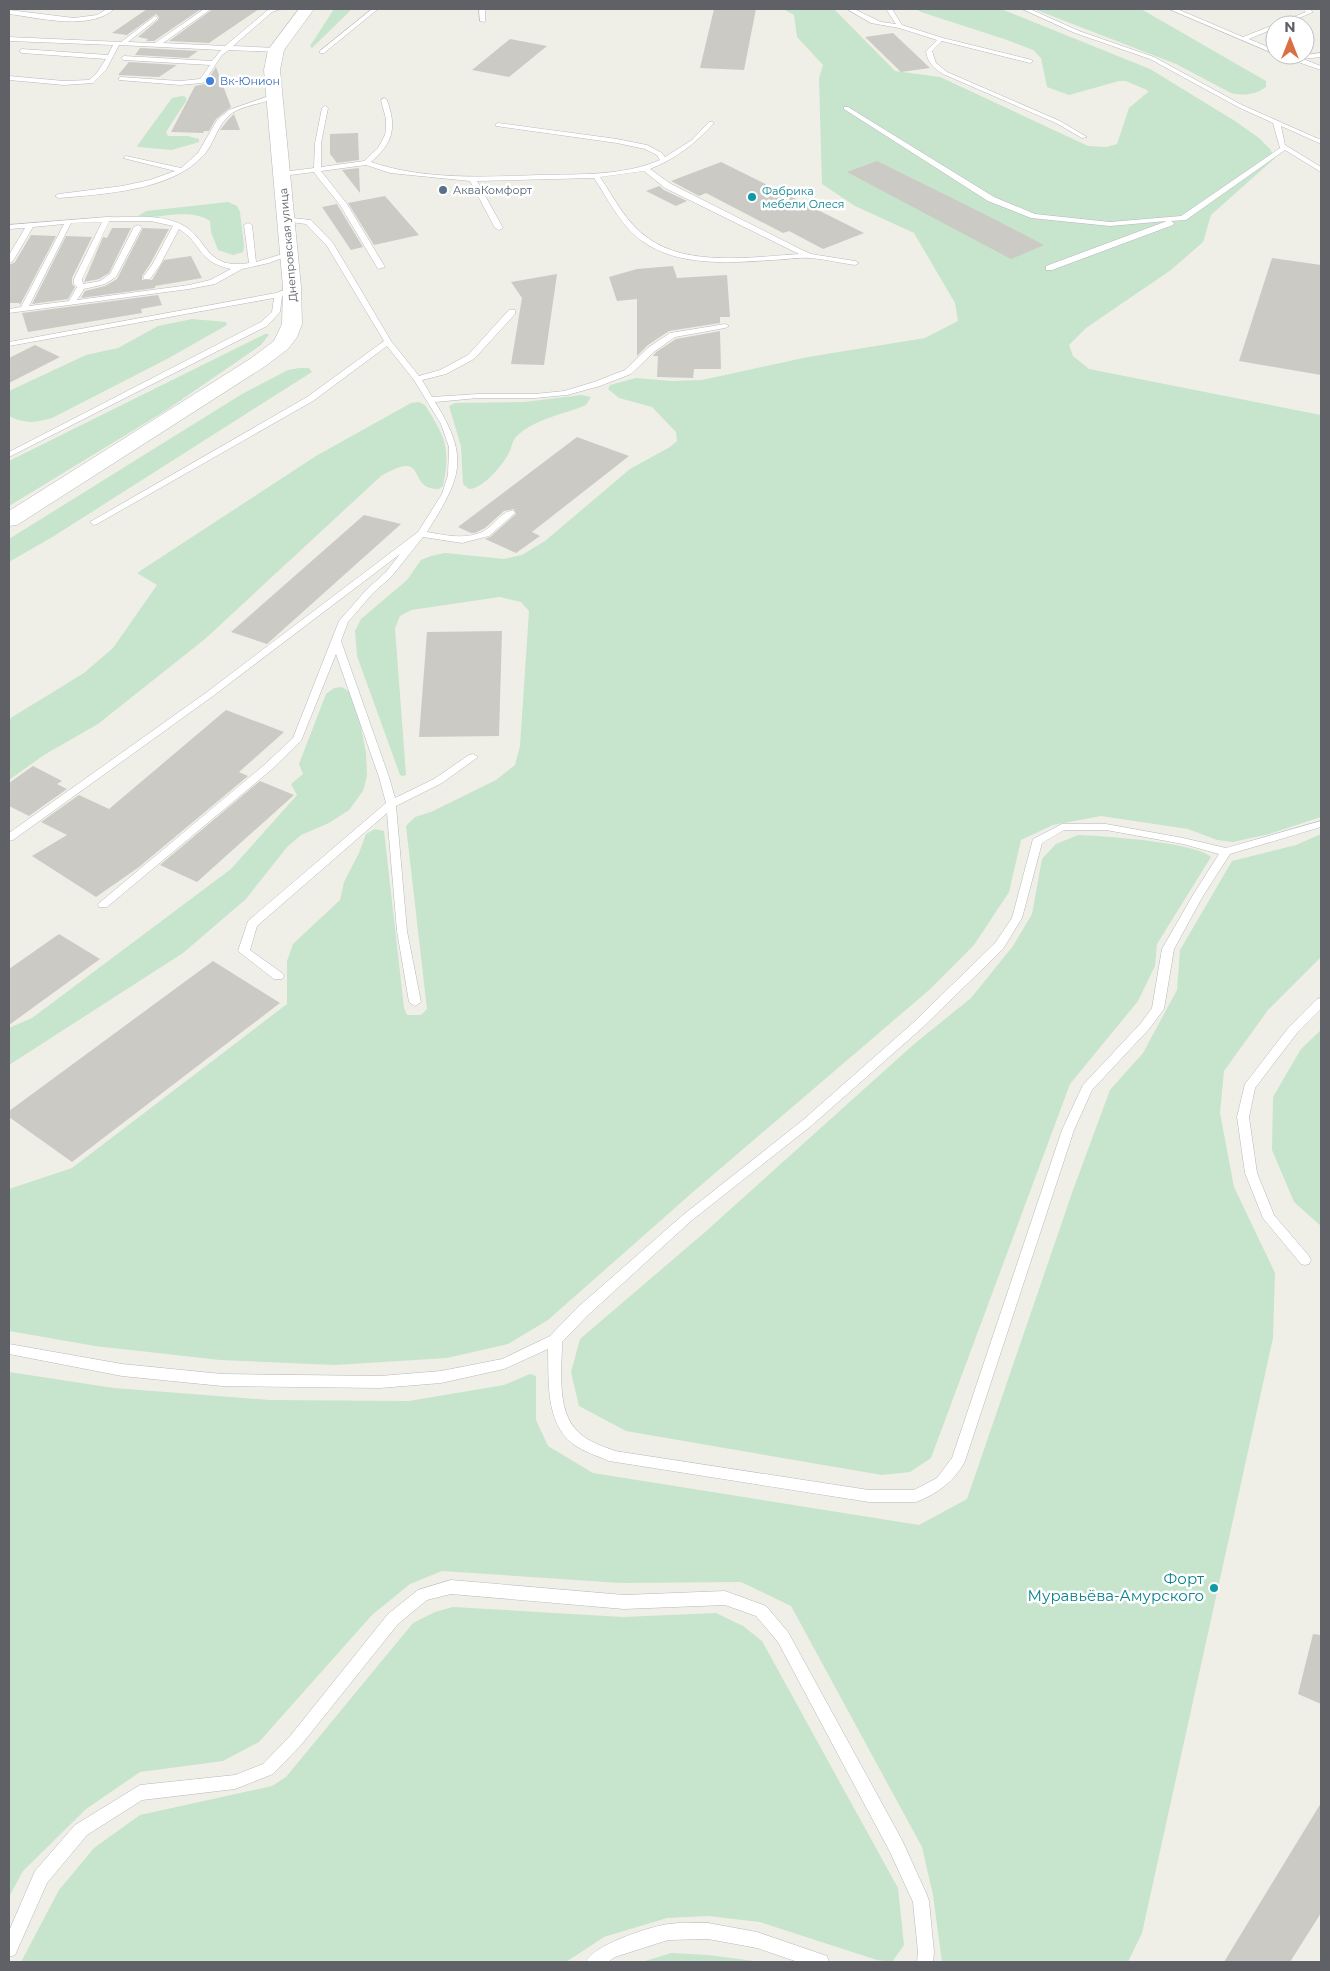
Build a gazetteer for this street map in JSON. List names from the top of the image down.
{
  "streets": {
    "main road": ["Днепровская улица"]
  },
  "places": [
    "Вк-Юнион",
    "АкваКомфорт",
    "Фабрика мебели Олеся",
    "Форт Муравьёва-Амурского"
  ],
  "north": "top"
}
